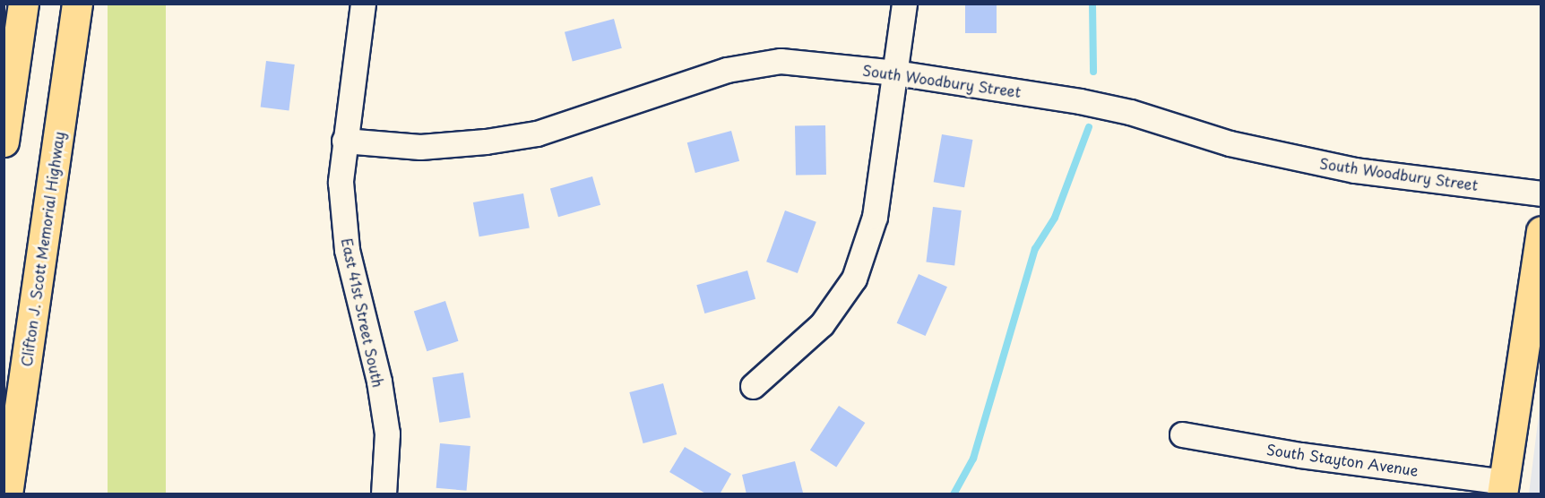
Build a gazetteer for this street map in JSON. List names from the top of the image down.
{
  "streets": {
    "main road": ["Clifton J. Scott Memorial Highway"],
    "street": ["South Woodbury Street", "East 41st Street South", "South Stayton Avenue"]
  },
  "crossings": [
    ["South Woodbury Street", "East 41st Street South"]
  ]
}
